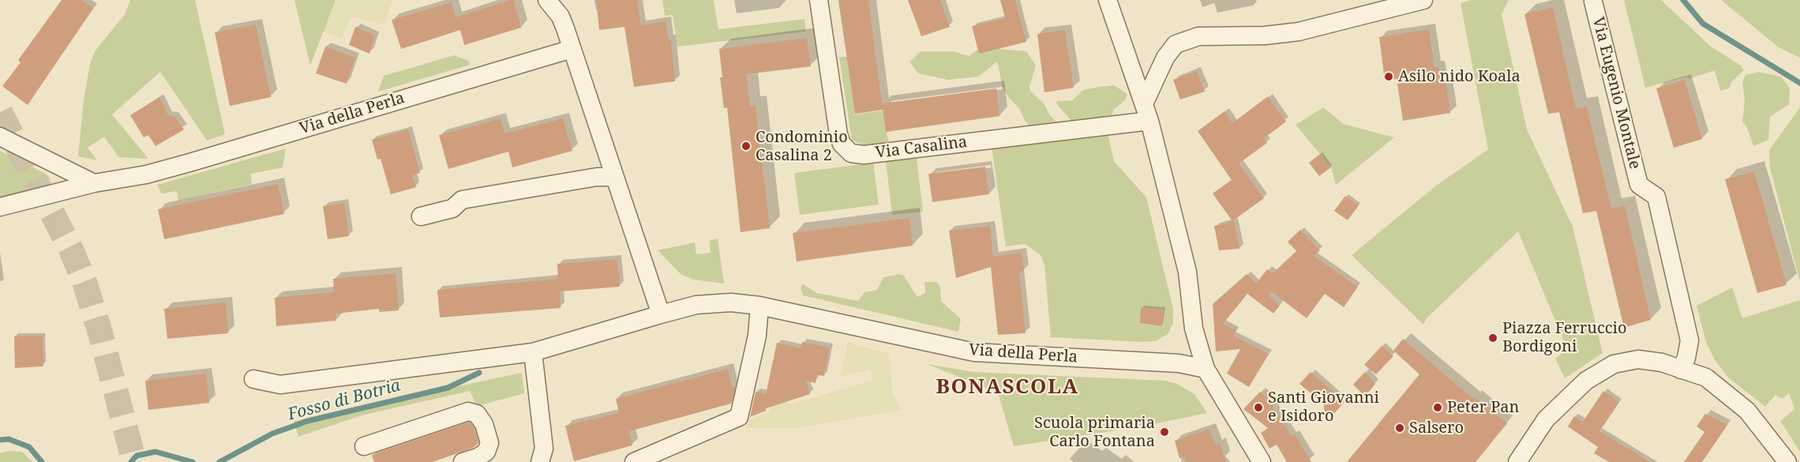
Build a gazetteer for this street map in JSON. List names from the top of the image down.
{
  "streets": {
    "street": ["Via Eugenio Montale", "Via della Perla", "Via Casalina"]
  },
  "districts": ["BONASCOLA"],
  "water": ["Fosso di Botria"],
  "places": [
    "Asilo nido Koala",
    "Condominio Casalina 2",
    "Piazza Ferruccio Bordigoni",
    "Santi Giovanni e Isidoro",
    "Peter Pan",
    "Salsero",
    "Scuola primaria Carlo Fontana"
  ]
}
